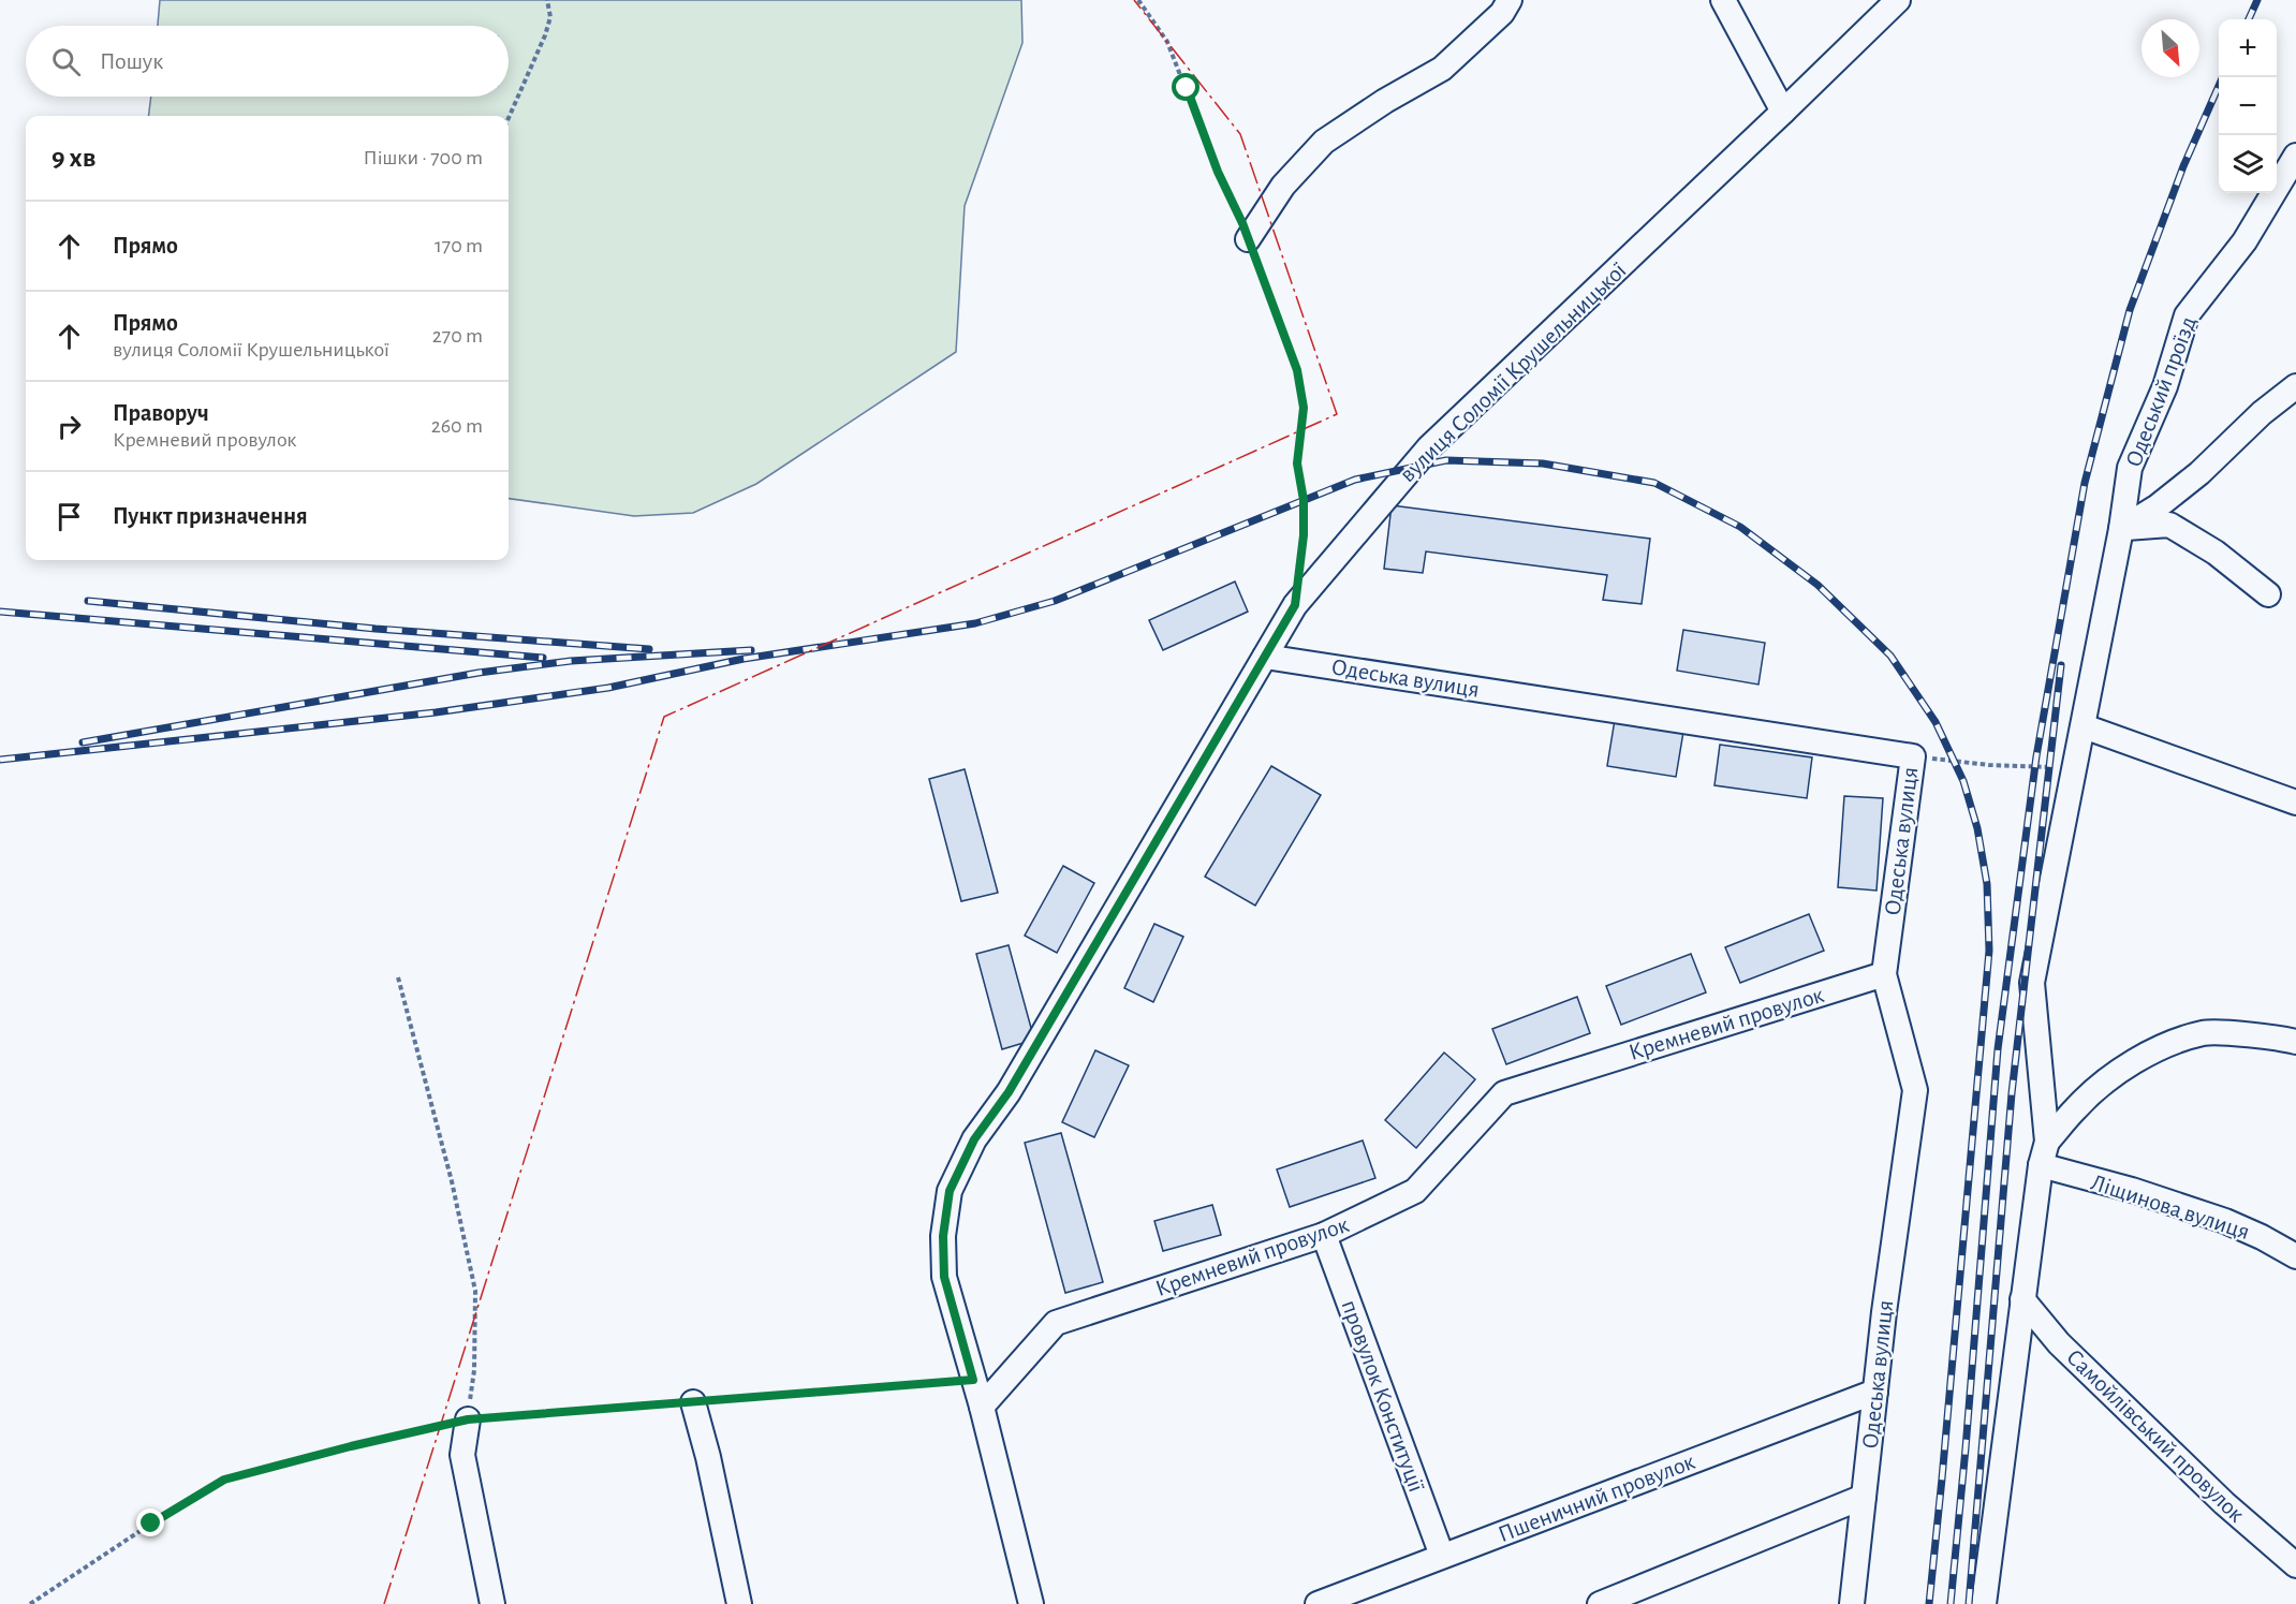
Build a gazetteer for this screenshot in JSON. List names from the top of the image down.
{
  "streets": {
    "street": [
      "вулиця Соломії Крушельницької",
      "Одеський проїзд",
      "Одеська вулиця",
      "Кремневий провулок",
      "Ліщинова вулиця",
      "провулок Конституції",
      "Самойлівський провулок",
      "Пшеничний провулок"
    ]
  },
  "crossings": [
    ["вулиця Соломії Крушельницької", "Одеська вулиця"],
    ["вулиця Соломії Крушельницької", "Кремневий провулок"],
    ["Одеська вулиця", "Кремневий провулок"],
    ["Одеська вулиця", "Пшеничний провулок"],
    ["Кремневий провулок", "провулок Конституції"],
    ["провулок Конституції", "Пшеничний провулок"]
  ],
  "north": "bottom right",
  "page": {
    "map_buttons": ["+", "−"],
    "search": "Пошук",
    "heading": ["9 хв", "Пішки · 700 m"],
    "list": [
      ["Прямо", "170 m"],
      ["Прямо", "вулиця Соломії Крушельницької", "270 m"],
      ["Праворуч", "Кремневий провулок", "260 m"],
      "Пункт призначення"
    ]
  }
}
